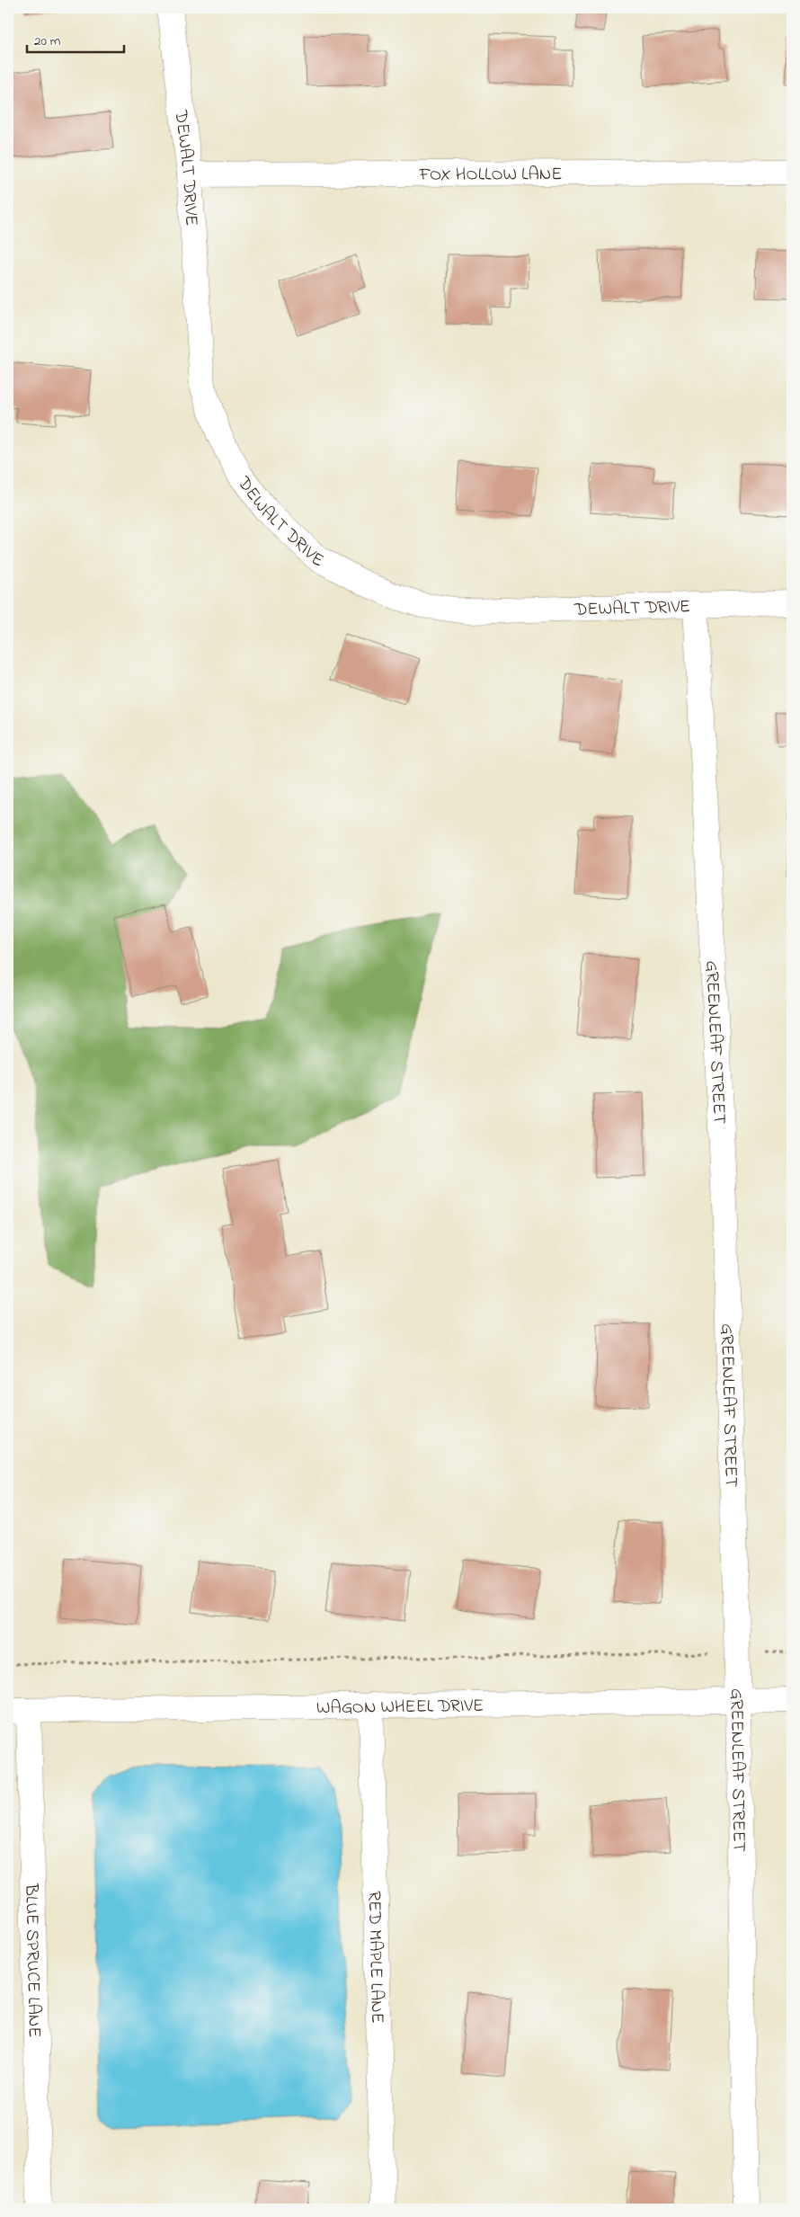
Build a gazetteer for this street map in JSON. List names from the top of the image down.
{
  "streets": {
    "street": [
      "DEWALT DRIVE",
      "FOX HOLLOW LANE",
      "GREENLEAF STREET",
      "WAGON WHEEL DRIVE",
      "RED MAPLE LANE",
      "BLUE SPRUCE LANE"
    ]
  },
  "crossings": [
    ["DEWALT DRIVE", "FOX HOLLOW LANE"],
    ["DEWALT DRIVE", "GREENLEAF STREET"],
    ["GREENLEAF STREET", "WAGON WHEEL DRIVE"],
    ["WAGON WHEEL DRIVE", "RED MAPLE LANE"],
    ["WAGON WHEEL DRIVE", "BLUE SPRUCE LANE"]
  ],
  "scale_bar": "20 m"
}
